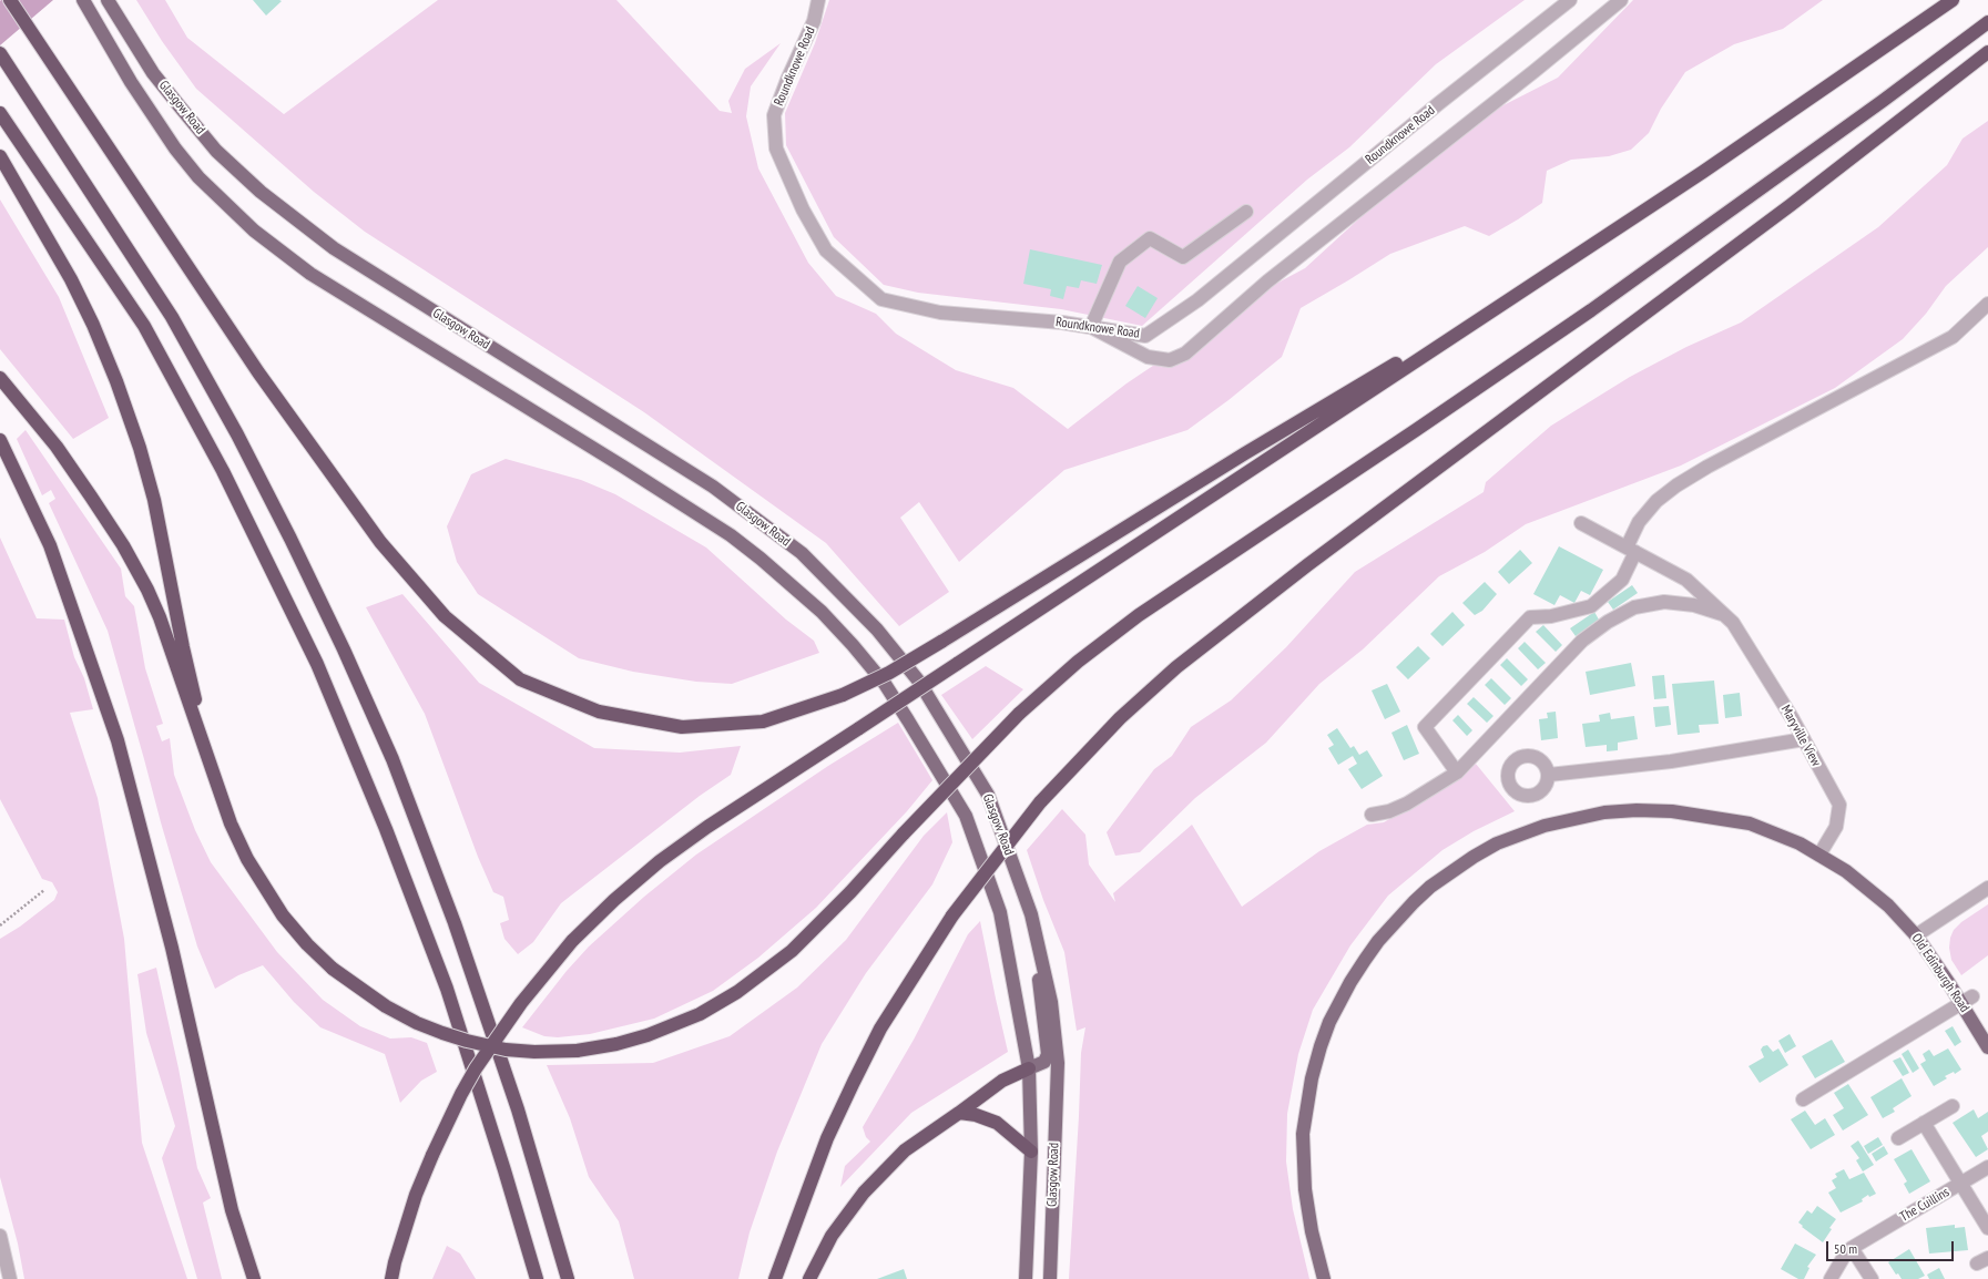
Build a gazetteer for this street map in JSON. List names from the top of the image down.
{
  "streets": {
    "main road": ["Glasgow Road", "Old Edinburgh Road"],
    "street": ["Roundknowe Road", "Maryville View", "The Cuillins"]
  },
  "crossings": [
    ["Maryville View", "Old Edinburgh Road"]
  ],
  "scale_bar": "50 m"
}
